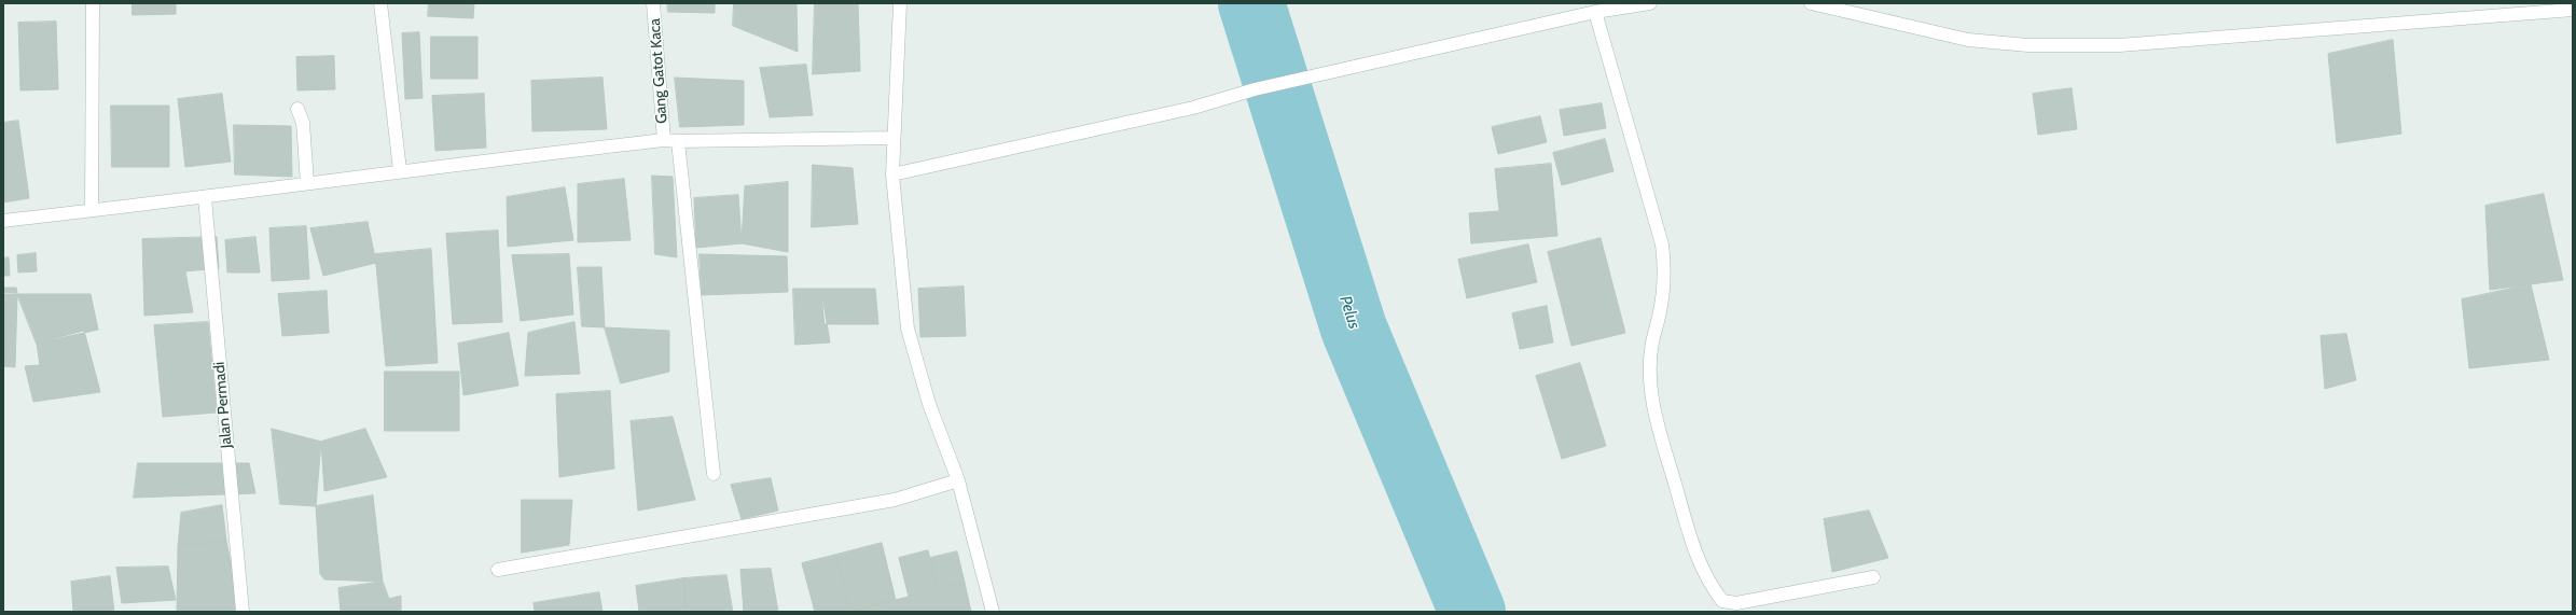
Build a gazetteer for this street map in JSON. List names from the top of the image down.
{
  "streets": {
    "street": ["Gang Gatot Kaca", "Jalan Permadi"]
  },
  "water": ["Pelus"]
}
